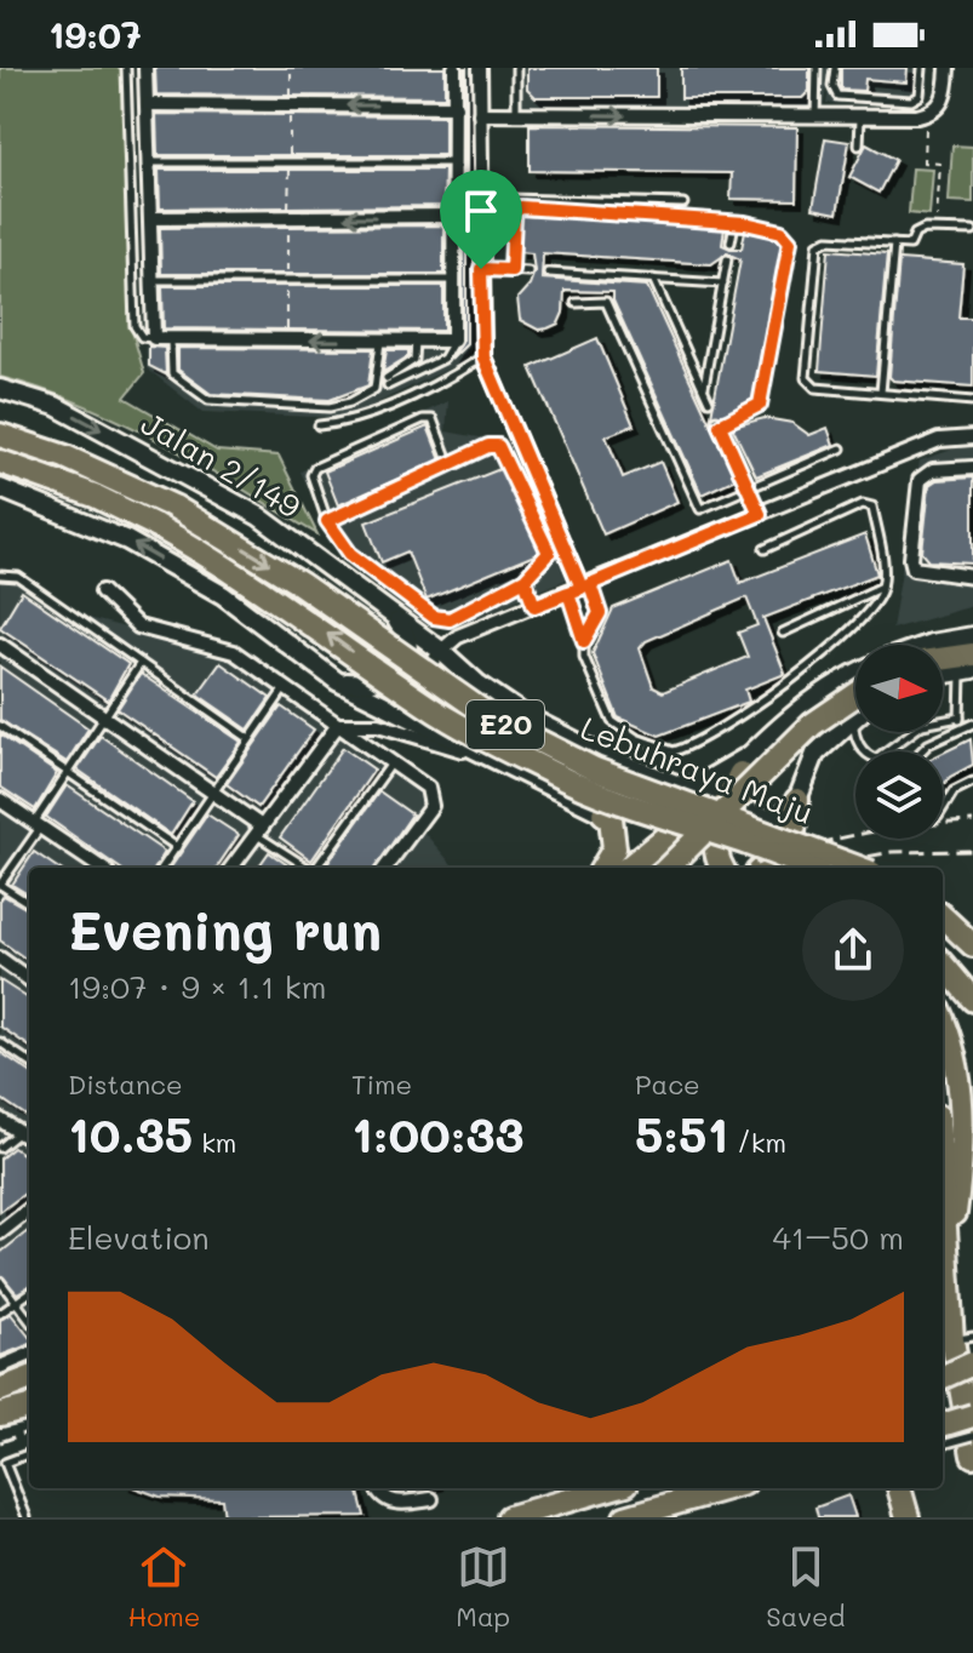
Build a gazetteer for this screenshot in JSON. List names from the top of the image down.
{
  "streets": {
    "highway": ["E20", "Lebuhraya Maju"],
    "main road": ["Jalan 2/149"]
  },
  "north": "right",
  "page": {
    "status": "19:07",
    "heading": ["Evening run", "19:07 · 9 × 1.1 km"],
    "stats": [
      ["Distance", "10.35 km"],
      ["Time", "1:00:33"],
      ["Pace", "5:51 /km"]
    ],
    "chart": ["Elevation", "41–50 m"],
    "tabs": ["Home", "Map", "Saved"]
  }
}
